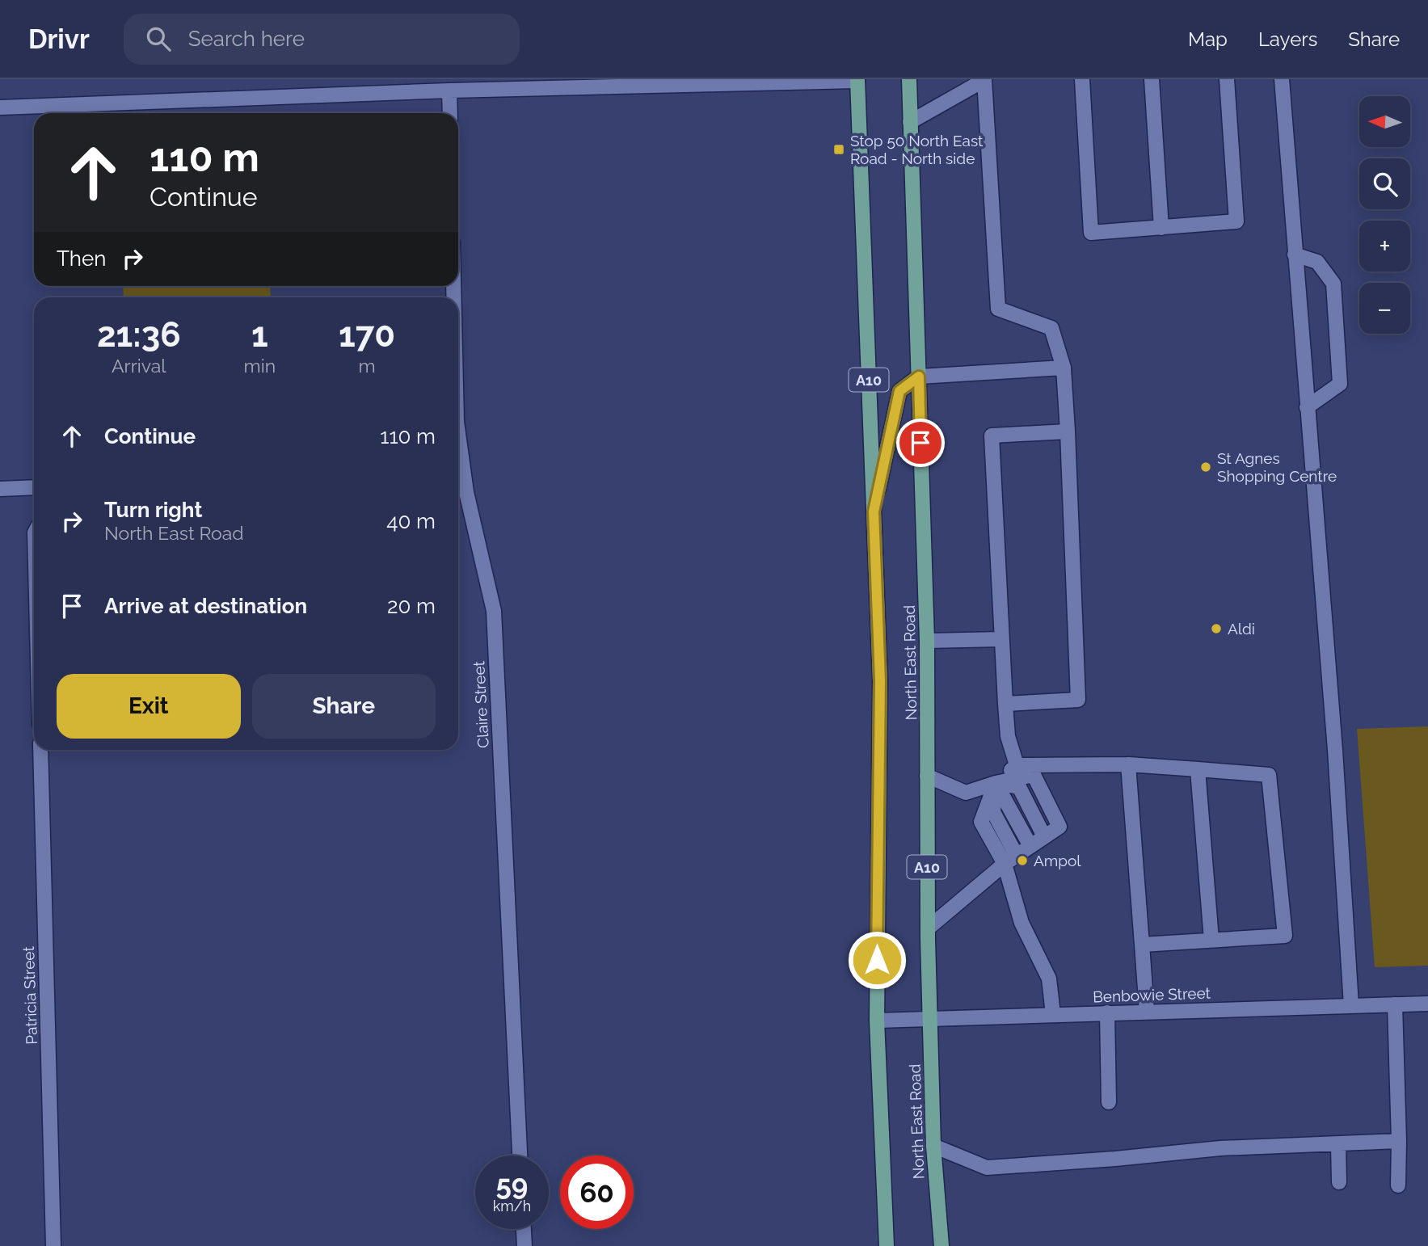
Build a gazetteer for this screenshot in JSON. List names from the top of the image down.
{
  "streets": {
    "main road": ["A10", "North East Road"],
    "street": ["Claire Street", "Benbowie Street", "Patricia Street"]
  },
  "crossings": [
    ["North East Road", "Benbowie Street"]
  ],
  "places": {
    "transit": ["Stop 50 North East Road - North side"],
    "other": ["St Agnes Shopping Centre", "Aldi", "Ampol"]
  },
  "north": "left",
  "page": {
    "header": "Drivr",
    "search": "Search here",
    "nav": ["Map", "Layers", "Share"],
    "map_buttons": ["+", "−"],
    "turn": ["110 m", "Continue"],
    "then": "Then",
    "eta": [
      "21:36",
      "Arrival",
      "1",
      "min",
      "170",
      "m"
    ],
    "list": [
      {
        "name": "Continue",
        "value": "110 m"
      },
      {
        "name": "Turn right",
        "note": "North East Road",
        "value": "40 m"
      },
      {
        "name": "Arrive at destination",
        "value": "20 m"
      }
    ],
    "buttons": ["Exit", "Share"],
    "speed": "59 km/h",
    "limit": "60"
  }
}
